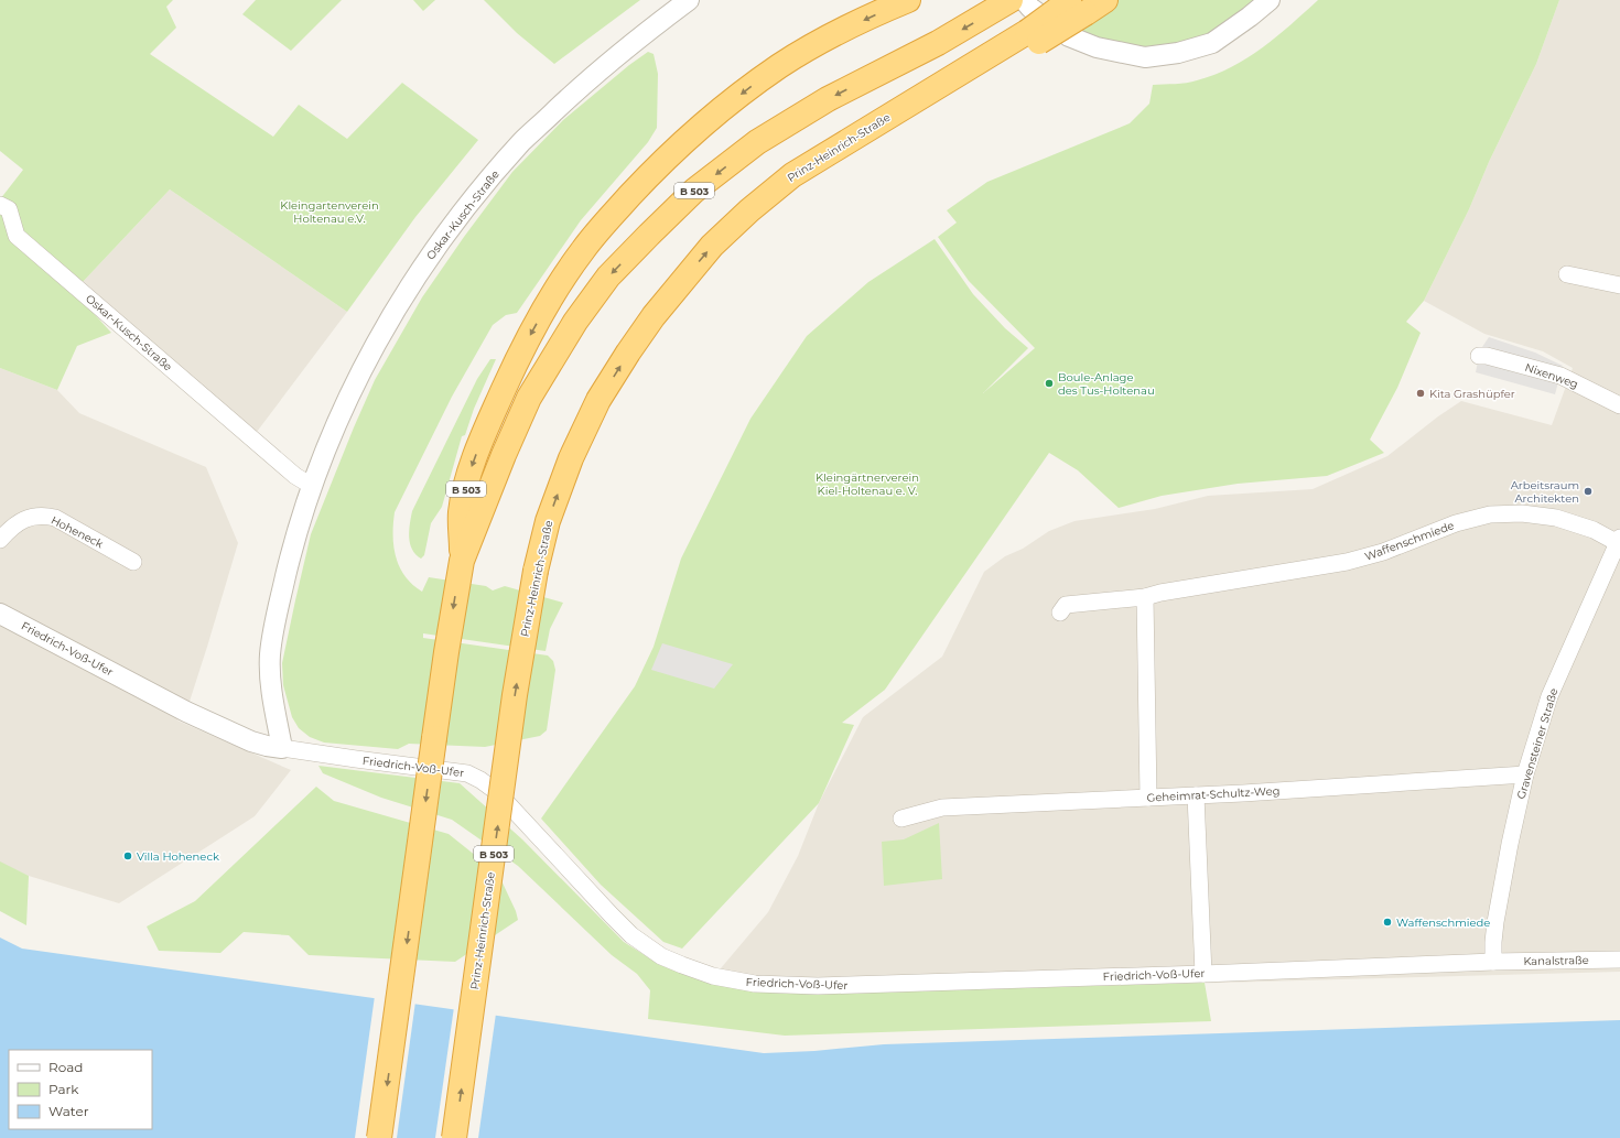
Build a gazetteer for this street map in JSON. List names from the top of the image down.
{
  "streets": {
    "highway": ["Prinz-Heinrich-Straße", "B 503"],
    "street": [
      "Oskar-Kusch-Straße",
      "Nixenweg",
      "Hoheneck",
      "Waffenschmiede",
      "Friedrich-Voß-Ufer",
      "Gravensteiner Straße",
      "Geheimrat-Schultz-Weg",
      "Kanalstraße"
    ]
  },
  "crossings": [
    ["Oskar-Kusch-Straße", "Friedrich-Voß-Ufer"],
    ["Waffenschmiede", "Gravensteiner Straße"],
    ["Friedrich-Voß-Ufer", "Gravensteiner Straße"],
    ["Friedrich-Voß-Ufer", "Kanalstraße"],
    ["Gravensteiner Straße", "Geheimrat-Schultz-Weg"],
    ["Gravensteiner Straße", "Kanalstraße"]
  ],
  "parks": ["Kleingartenverein Holtenau e.V.", "Kleingärtnerverein Kiel-Holtenau e. V."],
  "places": [
    "Boule-Anlage des Tus-Holtenau",
    "Kita Grashüpfer",
    "Arbeitsraum Architekten",
    "Villa Hoheneck",
    "Waffenschmiede"
  ],
  "legend": ["Road", "Park", "Water"]
}
